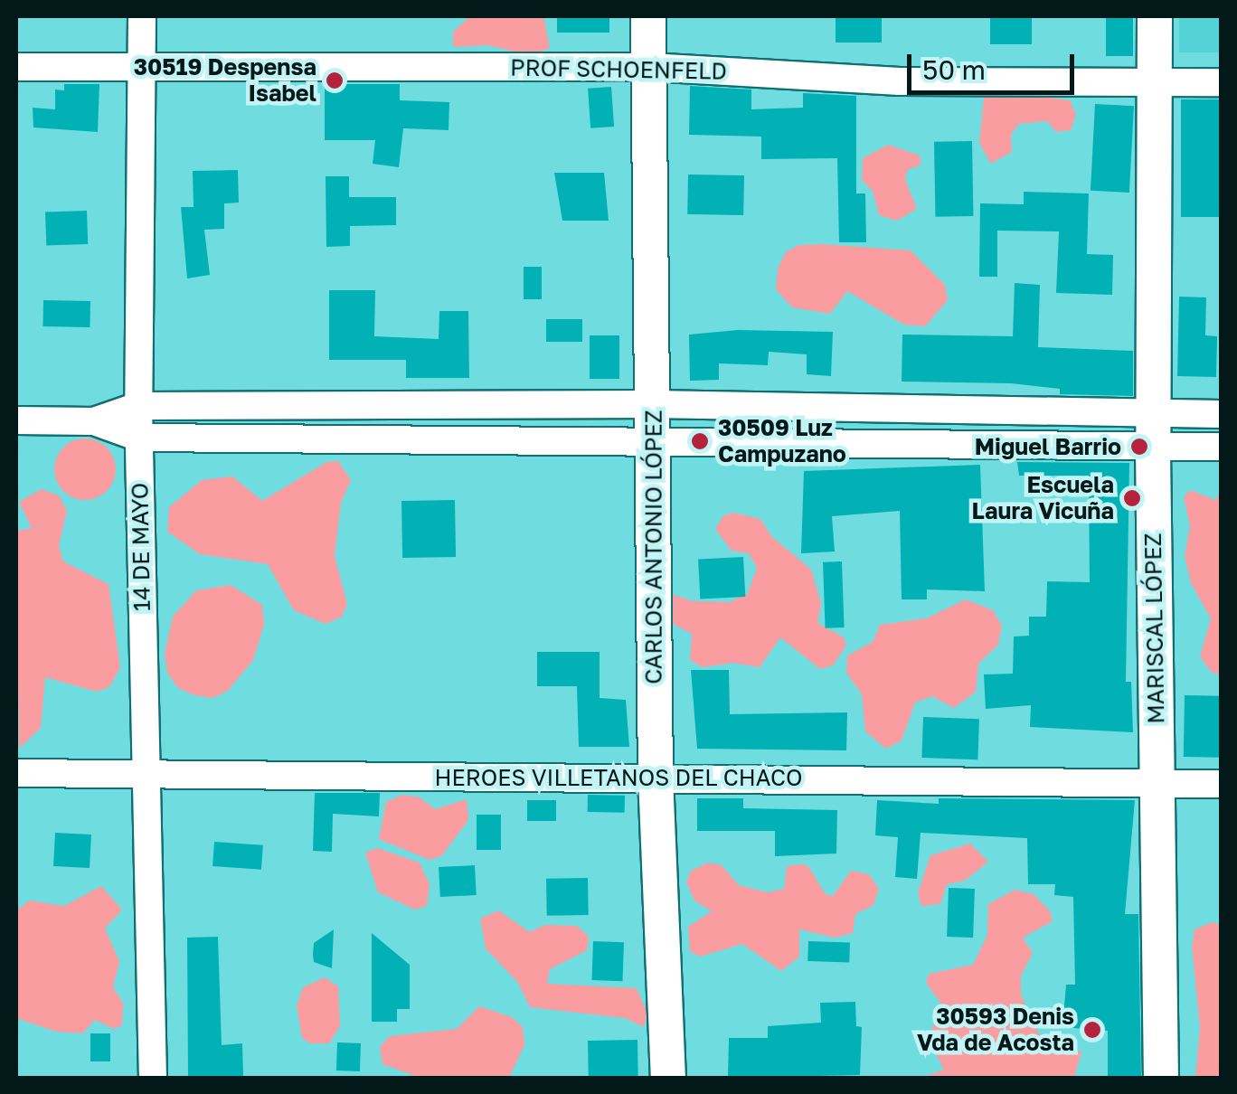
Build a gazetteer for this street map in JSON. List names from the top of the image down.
{
  "streets": {
    "main road": ["CARLOS ANTONIO LÓPEZ", "MARISCAL LÓPEZ"],
    "street": ["PROF SCHOENFELD", "14 DE MAYO", "HEROES VILLETANOS DEL CHACO"]
  },
  "crossings": [
    ["PROF SCHOENFELD", "14 DE MAYO"],
    ["PROF SCHOENFELD", "CARLOS ANTONIO LÓPEZ"],
    ["PROF SCHOENFELD", "MARISCAL LÓPEZ"],
    ["14 DE MAYO", "HEROES VILLETANOS DEL CHACO"],
    ["CARLOS ANTONIO LÓPEZ", "HEROES VILLETANOS DEL CHACO"],
    ["MARISCAL LÓPEZ", "HEROES VILLETANOS DEL CHACO"]
  ],
  "places": [
    "30519 Despensa Isabel",
    "30509 Luz Campuzano",
    "Miguel Barrio",
    "Escuela Laura Vicuña",
    "30593 Denis Vda de Acosta"
  ],
  "scale_bar": "50 m"
}
